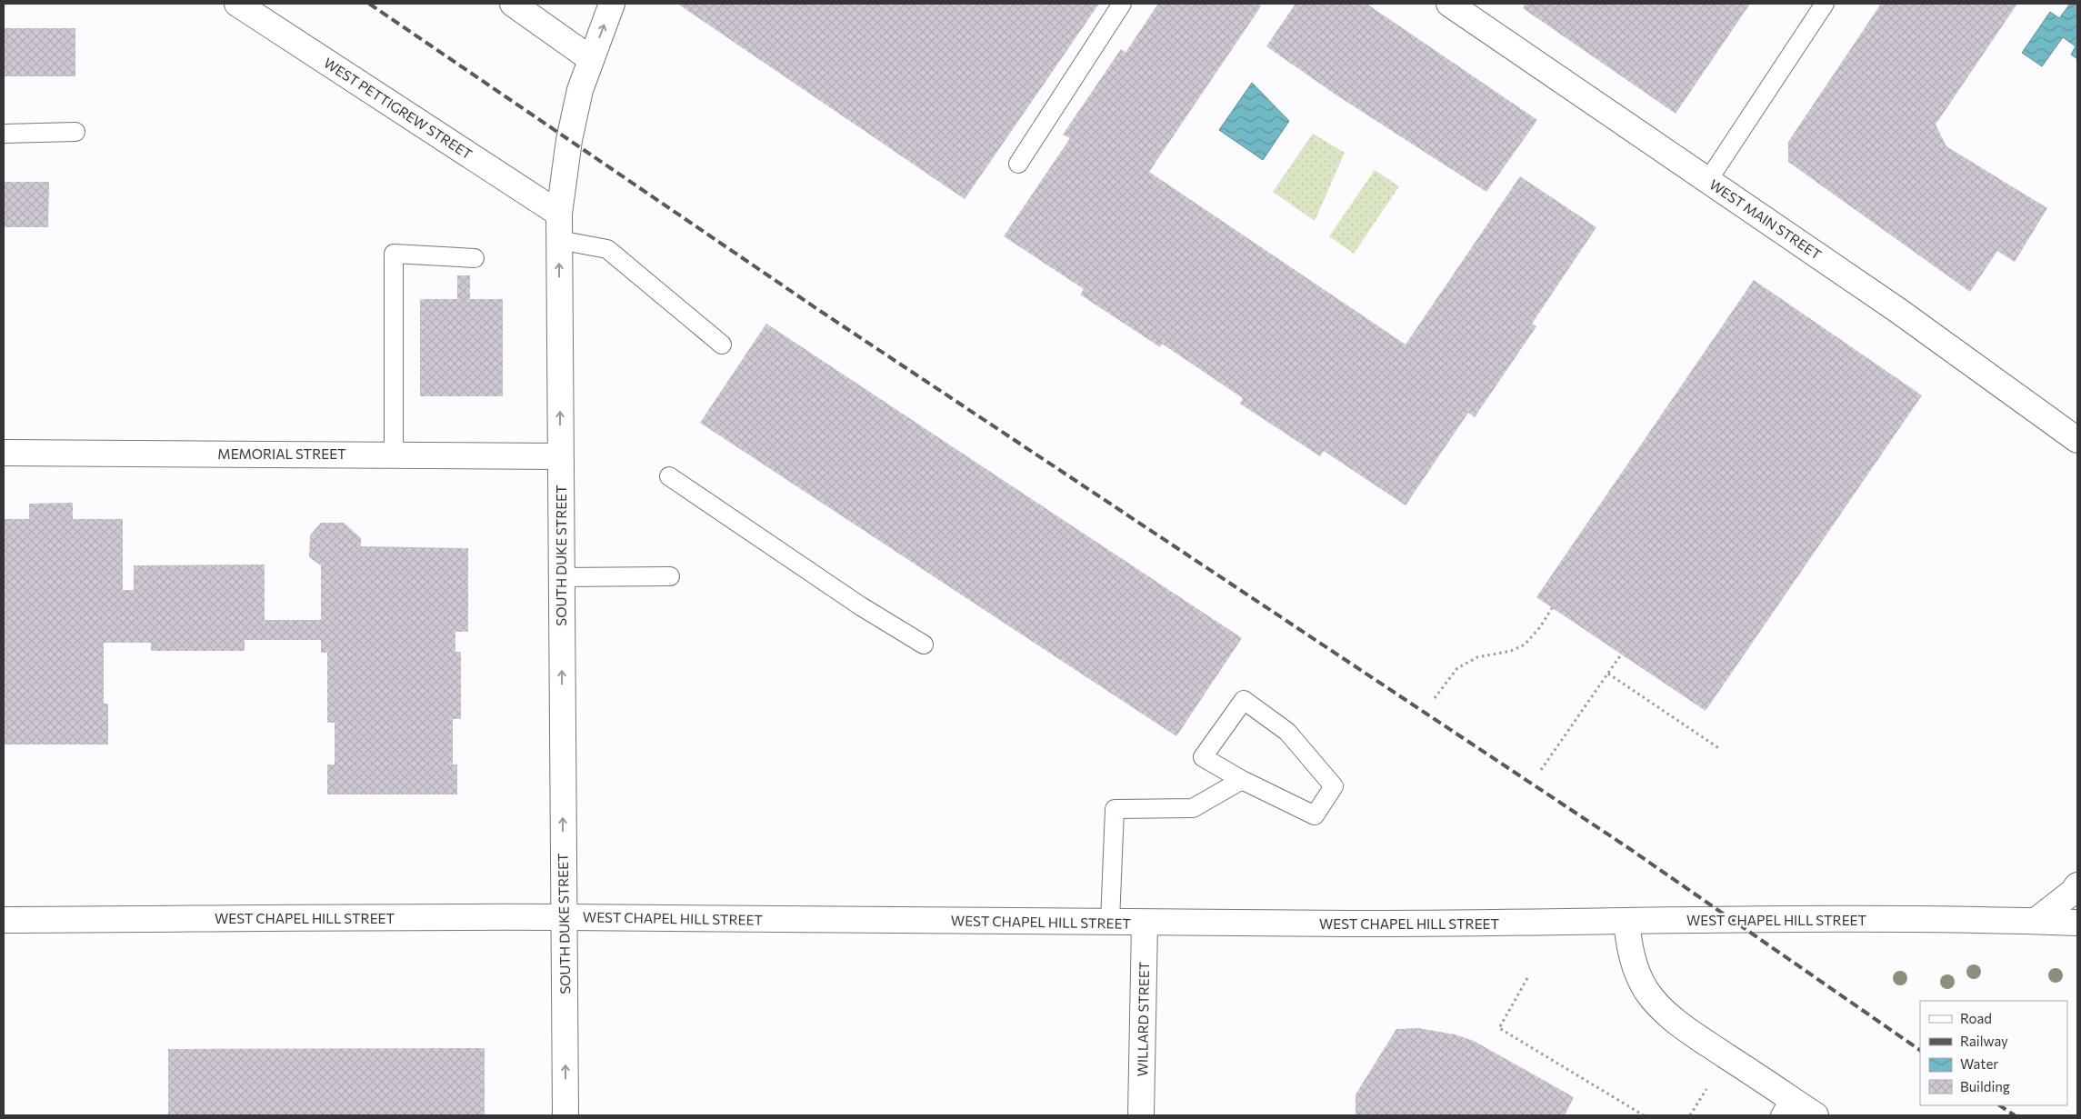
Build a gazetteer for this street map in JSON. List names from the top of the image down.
{
  "streets": {
    "main road": [
      "WEST PETTIGREW STREET",
      "WEST MAIN STREET",
      "MEMORIAL STREET",
      "SOUTH DUKE STREET",
      "WEST CHAPEL HILL STREET",
      "WILLARD STREET"
    ]
  },
  "crossings": [
    ["WEST PETTIGREW STREET", "SOUTH DUKE STREET"],
    ["MEMORIAL STREET", "SOUTH DUKE STREET"],
    ["SOUTH DUKE STREET", "WEST CHAPEL HILL STREET"],
    ["WEST CHAPEL HILL STREET", "WILLARD STREET"]
  ],
  "one_way": ["SOUTH DUKE STREET"],
  "legend": [
    "Road",
    "Railway",
    "Water",
    "Building"
  ]
}
